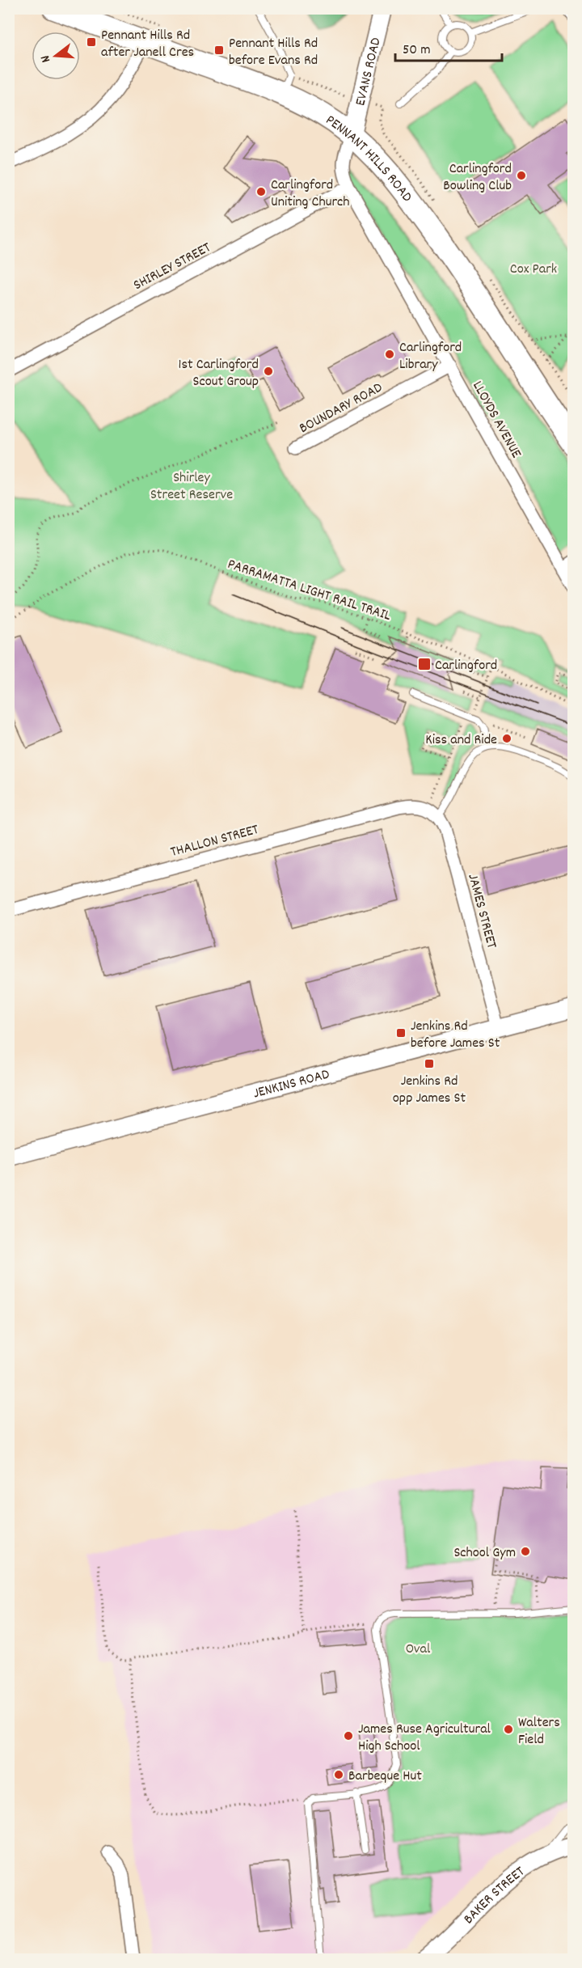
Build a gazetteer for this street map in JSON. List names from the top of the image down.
{
  "streets": {
    "highway": ["PENNANT HILLS ROAD"],
    "main road": ["EVANS ROAD", "JENKINS ROAD", "BAKER STREET"],
    "street": [
      "SHIRLEY STREET",
      "BOUNDARY ROAD",
      "LLOYDS AVENUE",
      "THALLON STREET",
      "JAMES STREET"
    ],
    "path": ["PARRAMATTA LIGHT RAIL TRAIL"]
  },
  "crossings": [
    ["EVANS ROAD", "PENNANT HILLS ROAD"],
    ["EVANS ROAD", "LLOYDS AVENUE"],
    ["PENNANT HILLS ROAD", "LLOYDS AVENUE"],
    ["SHIRLEY STREET", "LLOYDS AVENUE"],
    ["BOUNDARY ROAD", "LLOYDS AVENUE"],
    ["THALLON STREET", "JAMES STREET"],
    ["JAMES STREET", "JENKINS ROAD"]
  ],
  "parks": ["Cox Park", "Shirley Street Reserve", "Oval"],
  "places": {
    "transit": [
      "Pennant Hills Rd after Janell Cres",
      "Pennant Hills Rd before Evans Rd",
      "Carlingford",
      "Jenkins Rd before James St",
      "Jenkins Rd opp James St"
    ],
    "other": [
      "Carlingford Bowling Club",
      "Carlingford Uniting Church",
      "Carlingford Library",
      "1st Carlingford Scout Group",
      "Kiss and Ride",
      "School Gym",
      "Walters Field",
      "James Ruse Agricultural High School",
      "Barbeque Hut"
    ]
  },
  "scale_bar": "50 m",
  "north": "left"
}
